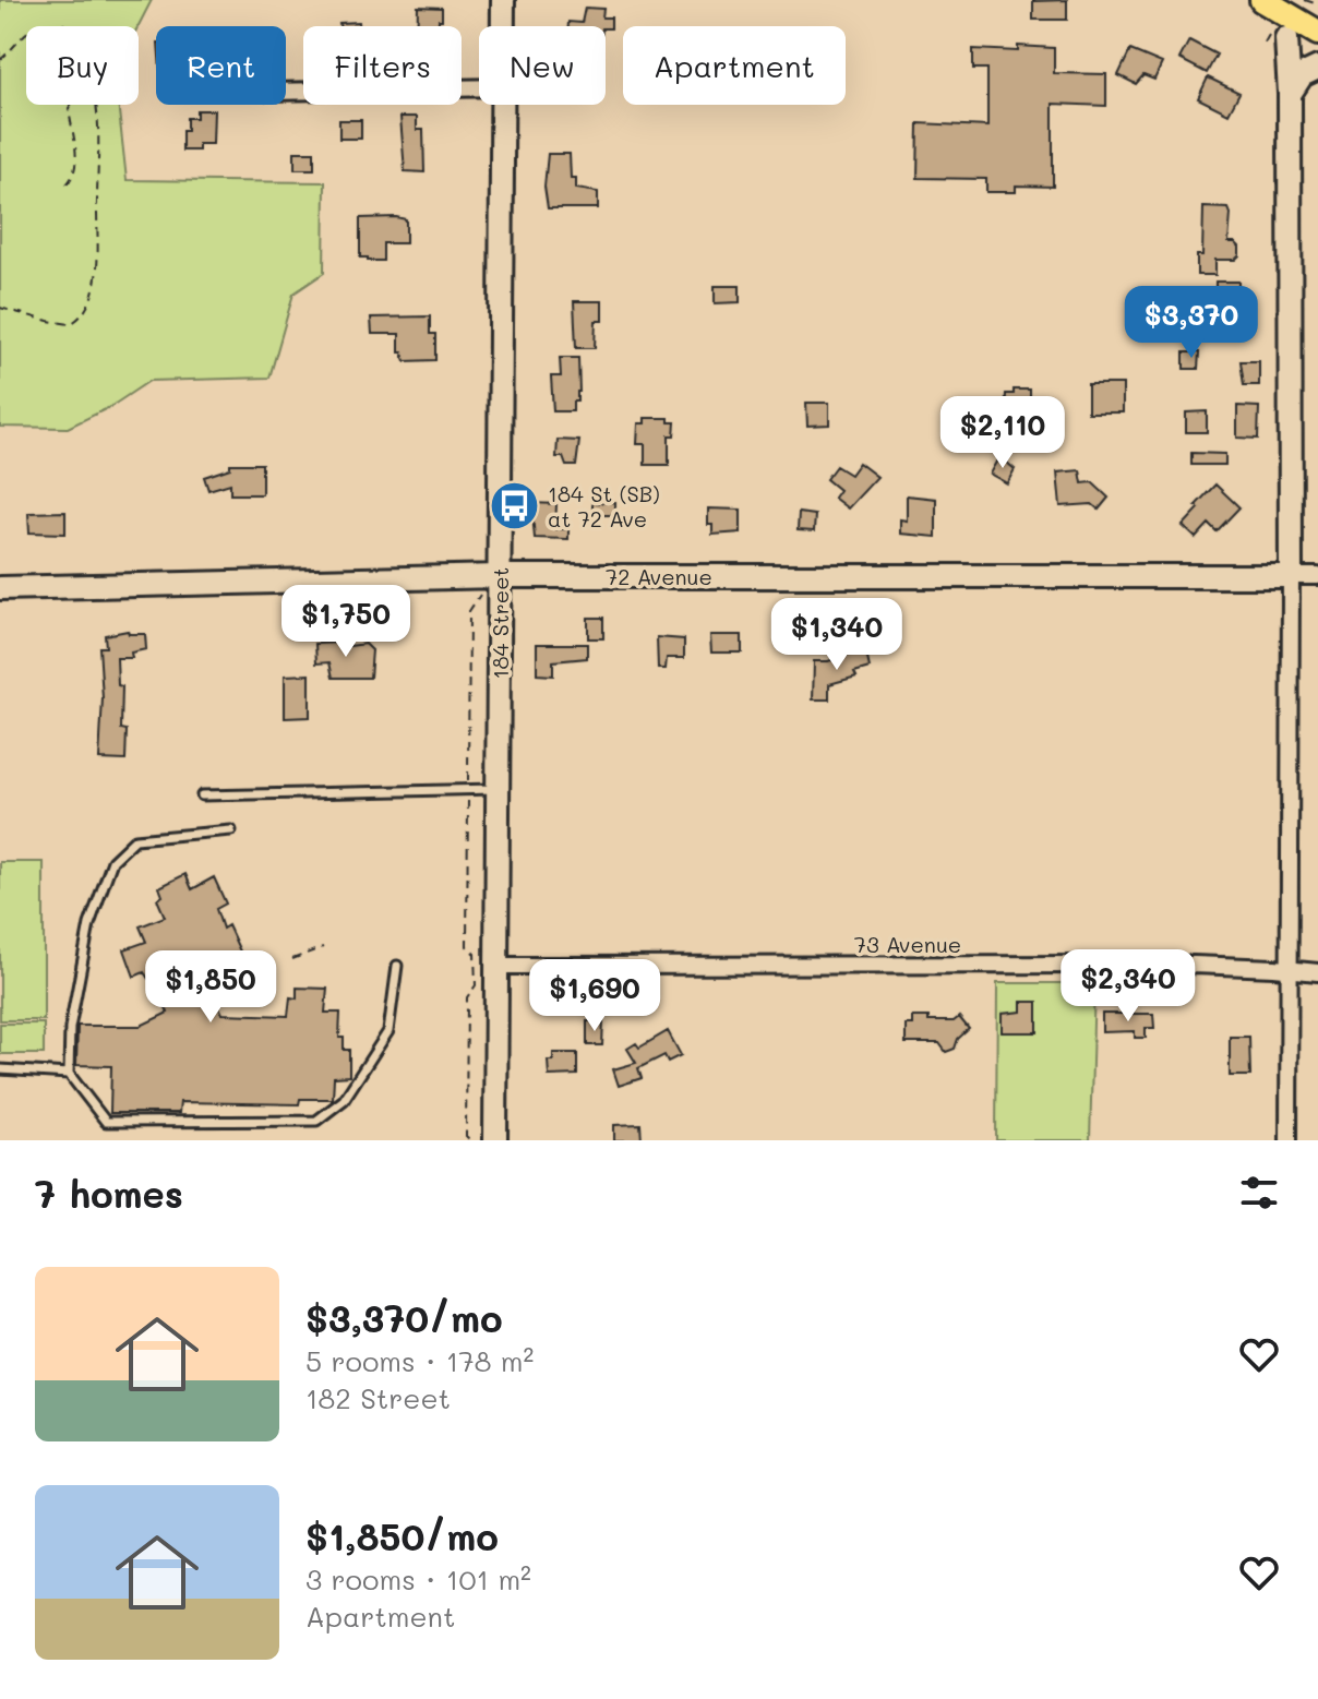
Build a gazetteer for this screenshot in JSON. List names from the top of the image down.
{
  "streets": {
    "main road": ["72 Avenue", "184 Street"],
    "street": ["73 Avenue"]
  },
  "crossings": [
    ["72 Avenue", "184 Street"],
    ["184 Street", "73 Avenue"]
  ],
  "places": {
    "bus stop": ["184 St (SB) at 72 Ave"]
  },
  "page": {
    "chip": [
      "Buy",
      "Rent",
      "Filters",
      "New",
      "Apartment"
    ],
    "price": [
      "$3,370",
      "$2,110",
      "$1,750",
      "$1,340",
      "$2,340",
      "$1,850",
      "$1,690"
    ],
    "heading": "7 homes",
    "list": [
      {
        "name": "$3,370/mo",
        "note": "5 rooms · 178 m² · 182 Street"
      },
      {
        "name": "$1,850/mo",
        "note": "3 rooms · 101 m² · Apartment"
      }
    ]
  }
}
